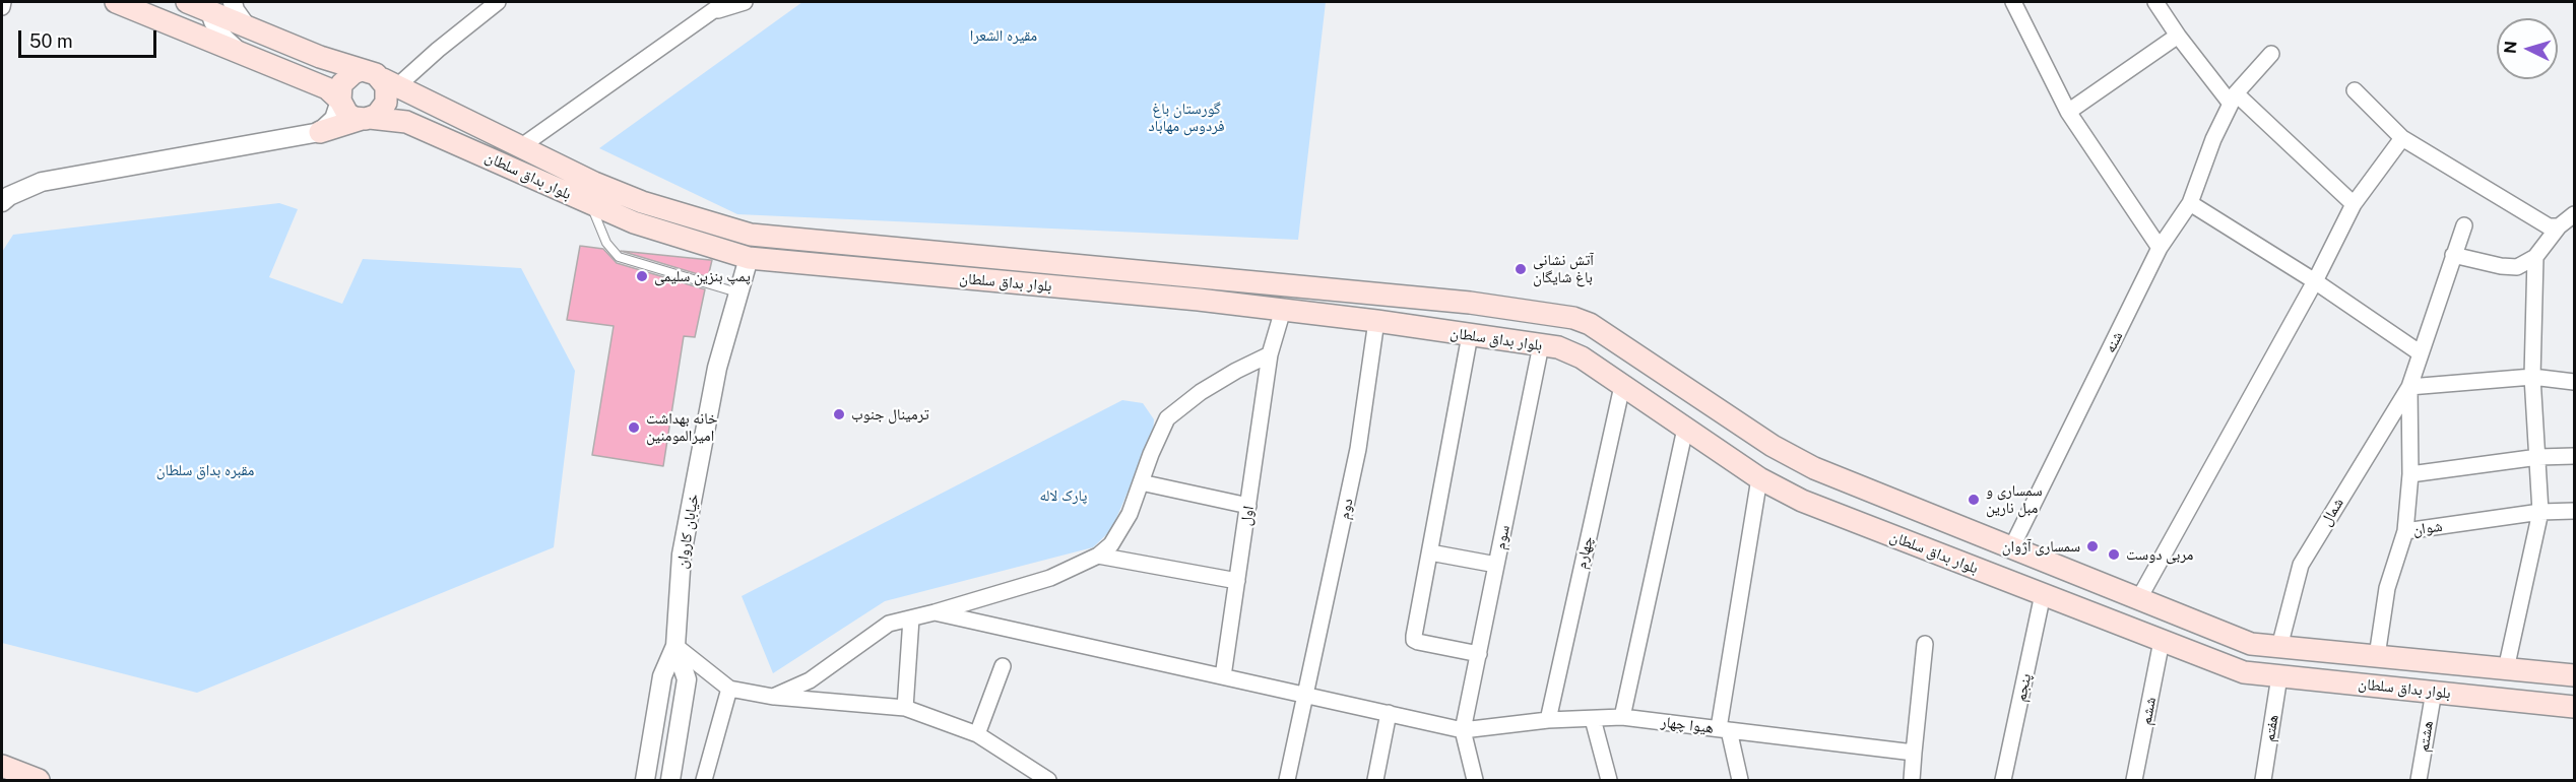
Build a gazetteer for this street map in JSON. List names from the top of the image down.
{
  "streets": {
    "main road": ["بلوار بداق سلطان"],
    "street": [
      "شنه",
      "دوم",
      "شمال",
      "اول",
      "شوان",
      "خیابان کاروان",
      "سوم",
      "چهارم",
      "پنجم",
      "ششم",
      "هیوا چهار",
      "هفتم",
      "هشتم"
    ]
  },
  "crossings": [
    ["بلوار بداق سلطان", "شنه"],
    ["بلوار بداق سلطان", "دوم"],
    ["بلوار بداق سلطان", "شمال"],
    ["بلوار بداق سلطان", "اول"],
    ["بلوار بداق سلطان", "شوان"],
    ["بلوار بداق سلطان", "خیابان کاروان"],
    ["بلوار بداق سلطان", "سوم"],
    ["بلوار بداق سلطان", "چهارم"],
    ["بلوار بداق سلطان", "پنجم"],
    ["بلوار بداق سلطان", "ششم"],
    ["بلوار بداق سلطان", "هفتم"],
    ["بلوار بداق سلطان", "هشتم"],
    ["دوم", "هیوا چهار"],
    ["اول", "هیوا چهار"],
    ["سوم", "هیوا چهار"],
    ["چهارم", "هیوا چهار"]
  ],
  "parks": [
    "مقیره الشعرا",
    "گورستان باغ فردوس مهاباد",
    "مقبره بداق سلطان",
    "پارک لاله"
  ],
  "places": [
    "آتش نشانی باغ شایگان",
    "پمپ بنزین سلیمی",
    "ترمینال جنوب",
    "خانه بهداشت امیرالمومنین",
    "سمساری و مبل نارین",
    "سمساری آژوان",
    "مربی دوست"
  ],
  "scale_bar": "50 m",
  "north": "left"
}
